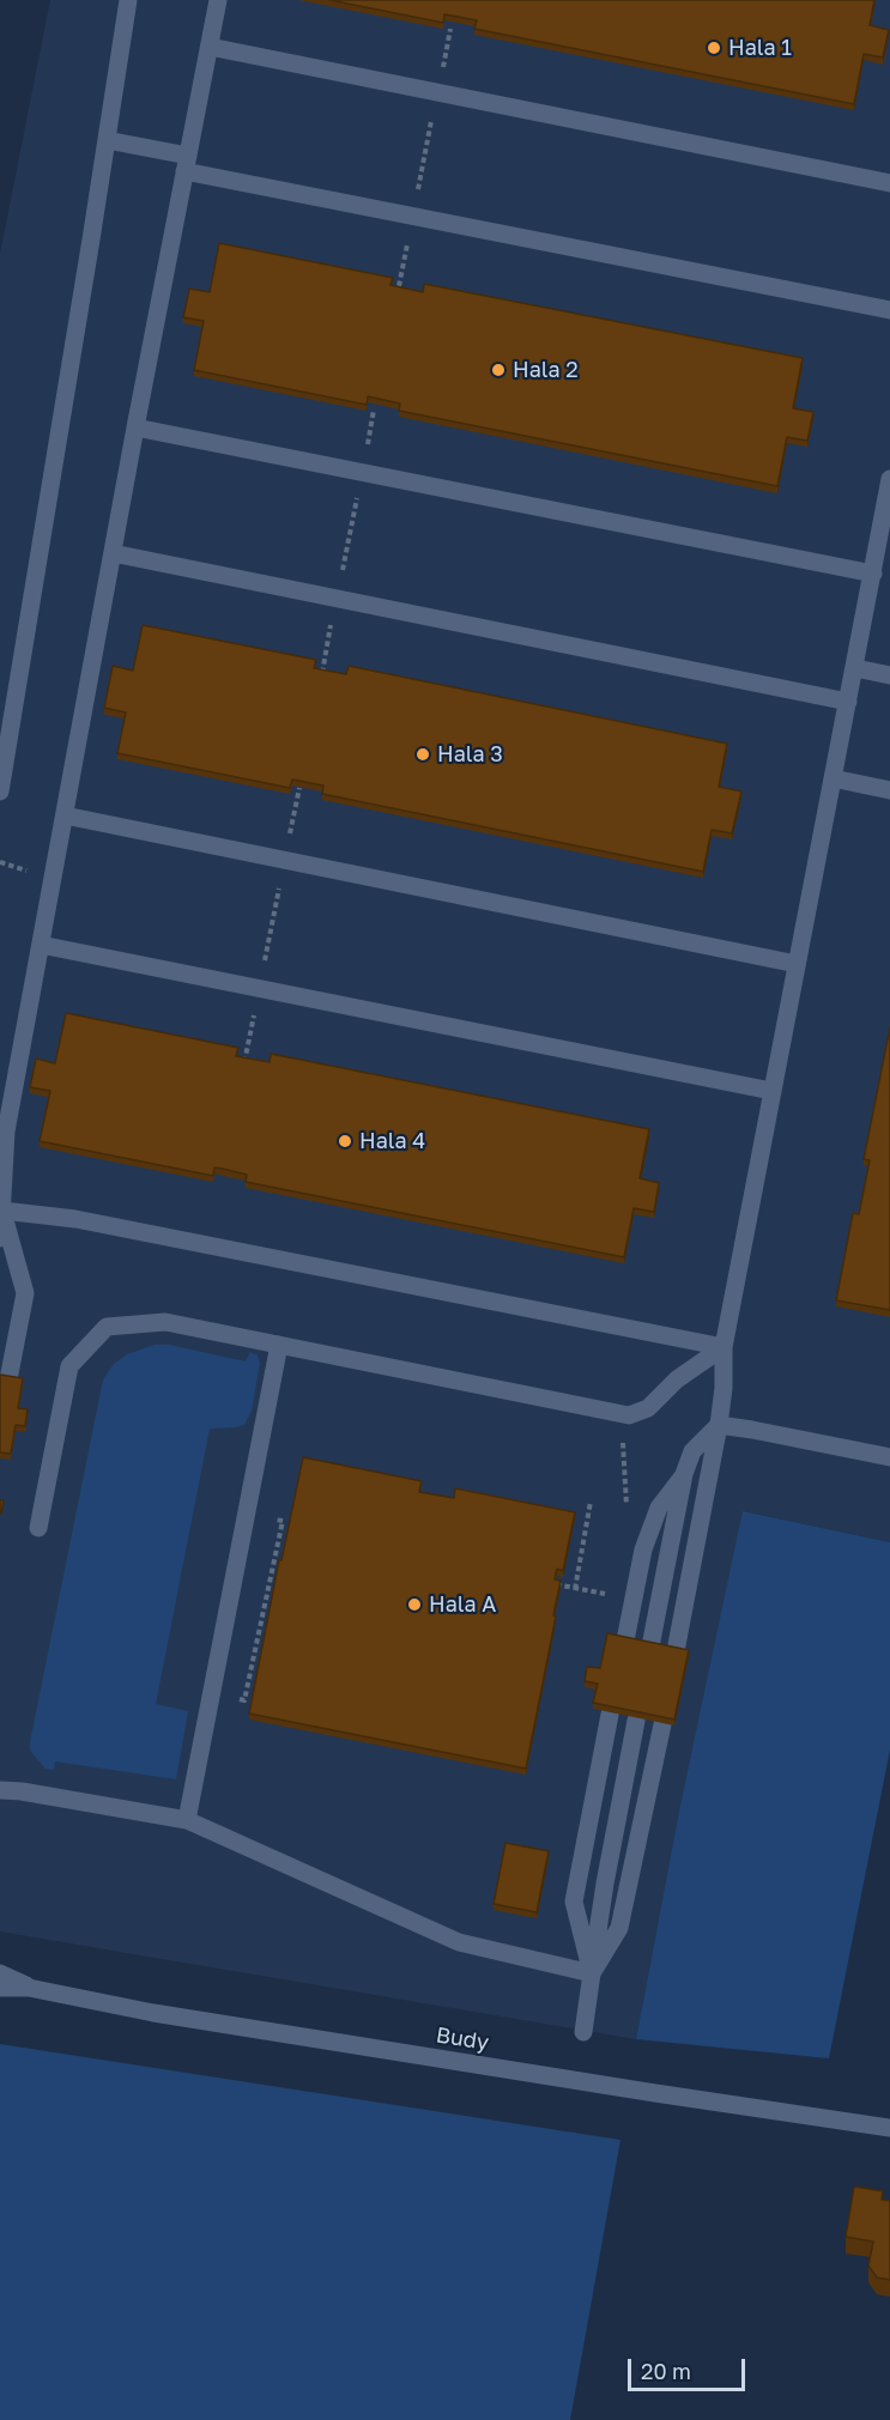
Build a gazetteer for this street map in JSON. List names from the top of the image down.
{
  "streets": {
    "street": ["Budy"]
  },
  "places": [
    "Hala 1",
    "Hala 2",
    "Hala 3",
    "Hala 4",
    "Hala A"
  ],
  "scale_bar": "20 m"
}
